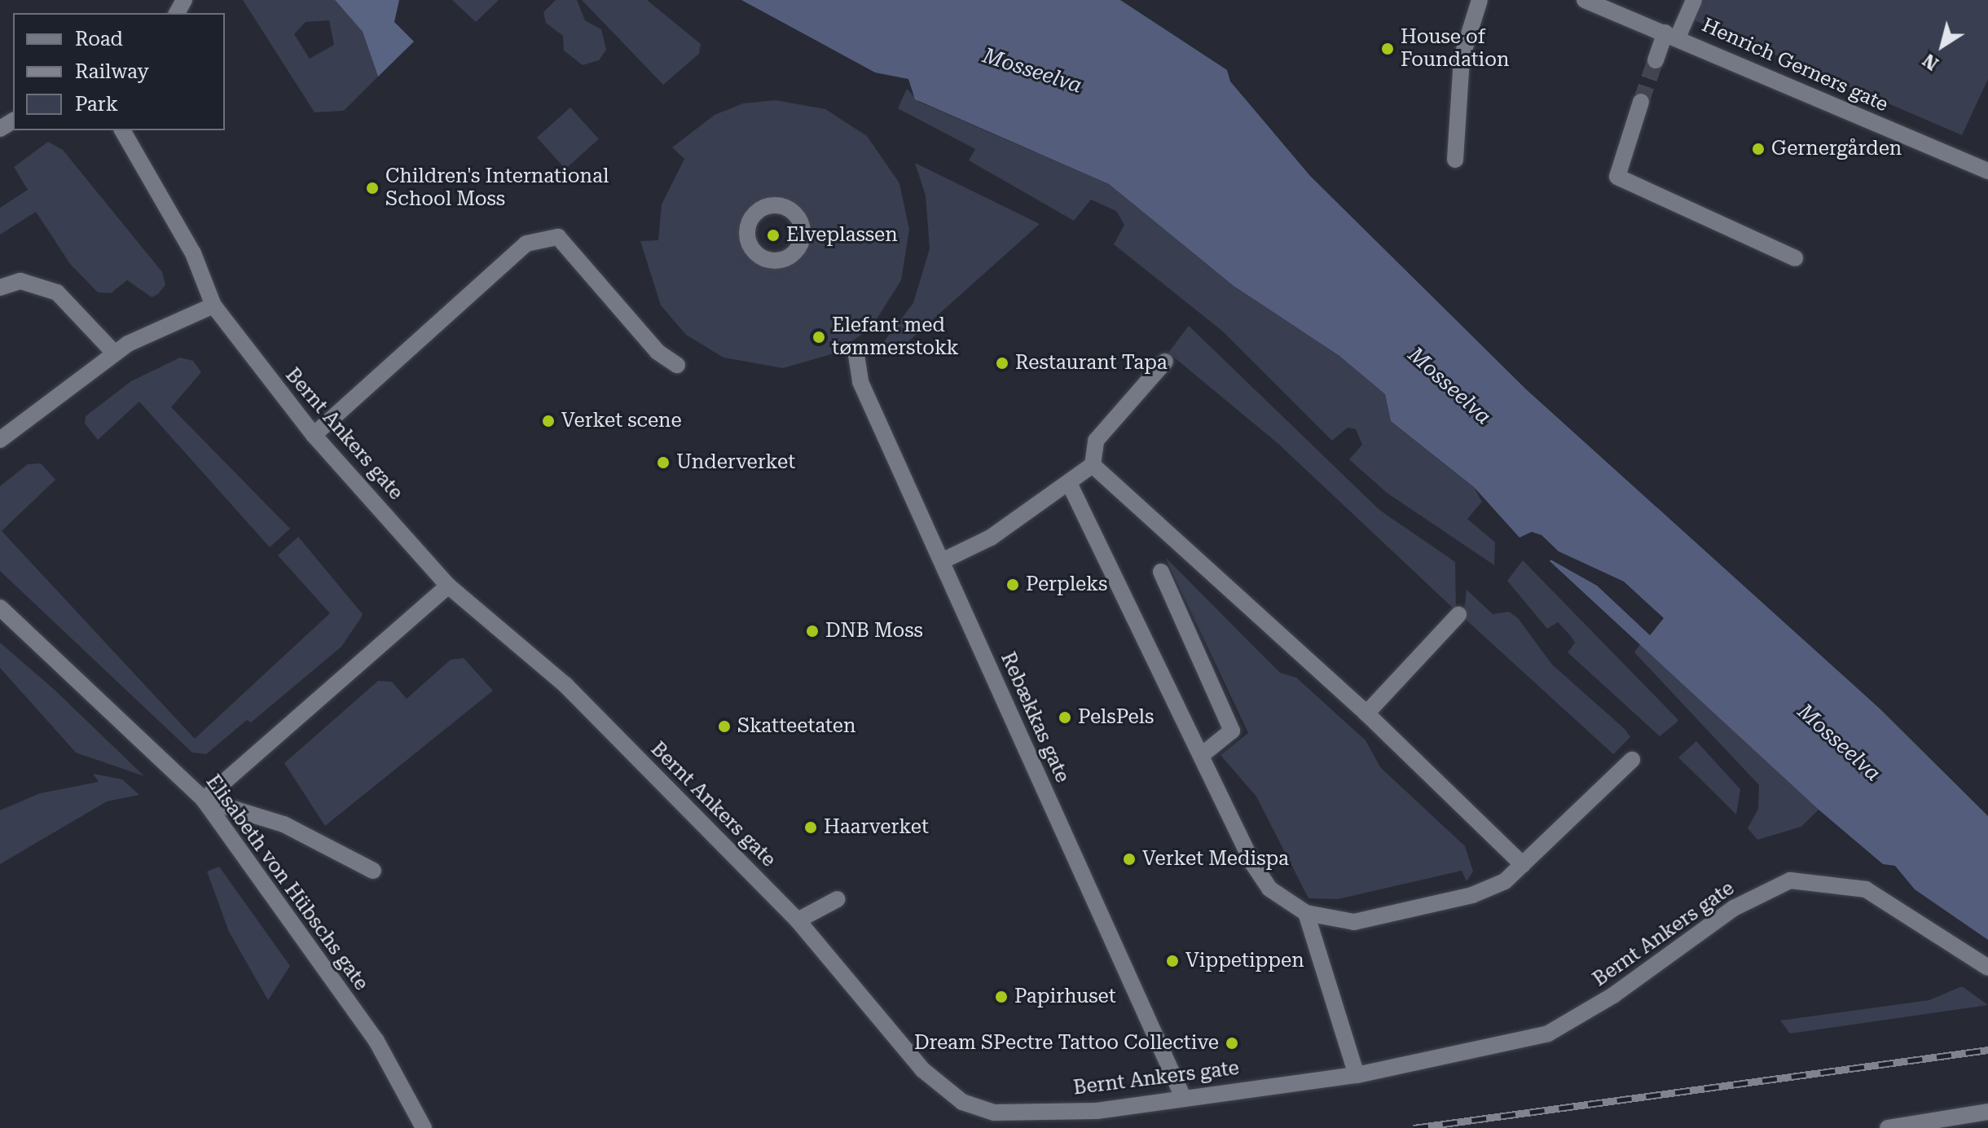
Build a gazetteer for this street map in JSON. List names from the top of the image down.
{
  "streets": {
    "street": [
      "Henrich Gerners gate",
      "Bernt Ankers gate",
      "Rebækkas gate",
      "Elisabeth von Hübschs gate"
    ]
  },
  "crossings": [
    ["Bernt Ankers gate", "Rebækkas gate"]
  ],
  "water": ["Mosseelva"],
  "places": [
    "House of Foundation",
    "Gernergården",
    "Children's International School Moss",
    "Elveplassen",
    "Elefant med tømmerstokk",
    "Restaurant Tapa",
    "Verket scene",
    "Underverket",
    "Perpleks",
    "DNB Moss",
    "PelsPels",
    "Skatteetaten",
    "Haarverket",
    "Verket Medispa",
    "Vippetippen",
    "Papirhuset",
    "Dream SPectre Tattoo Collective"
  ],
  "legend": ["Road", "Railway", "Park"],
  "north": "bottom left"
}
